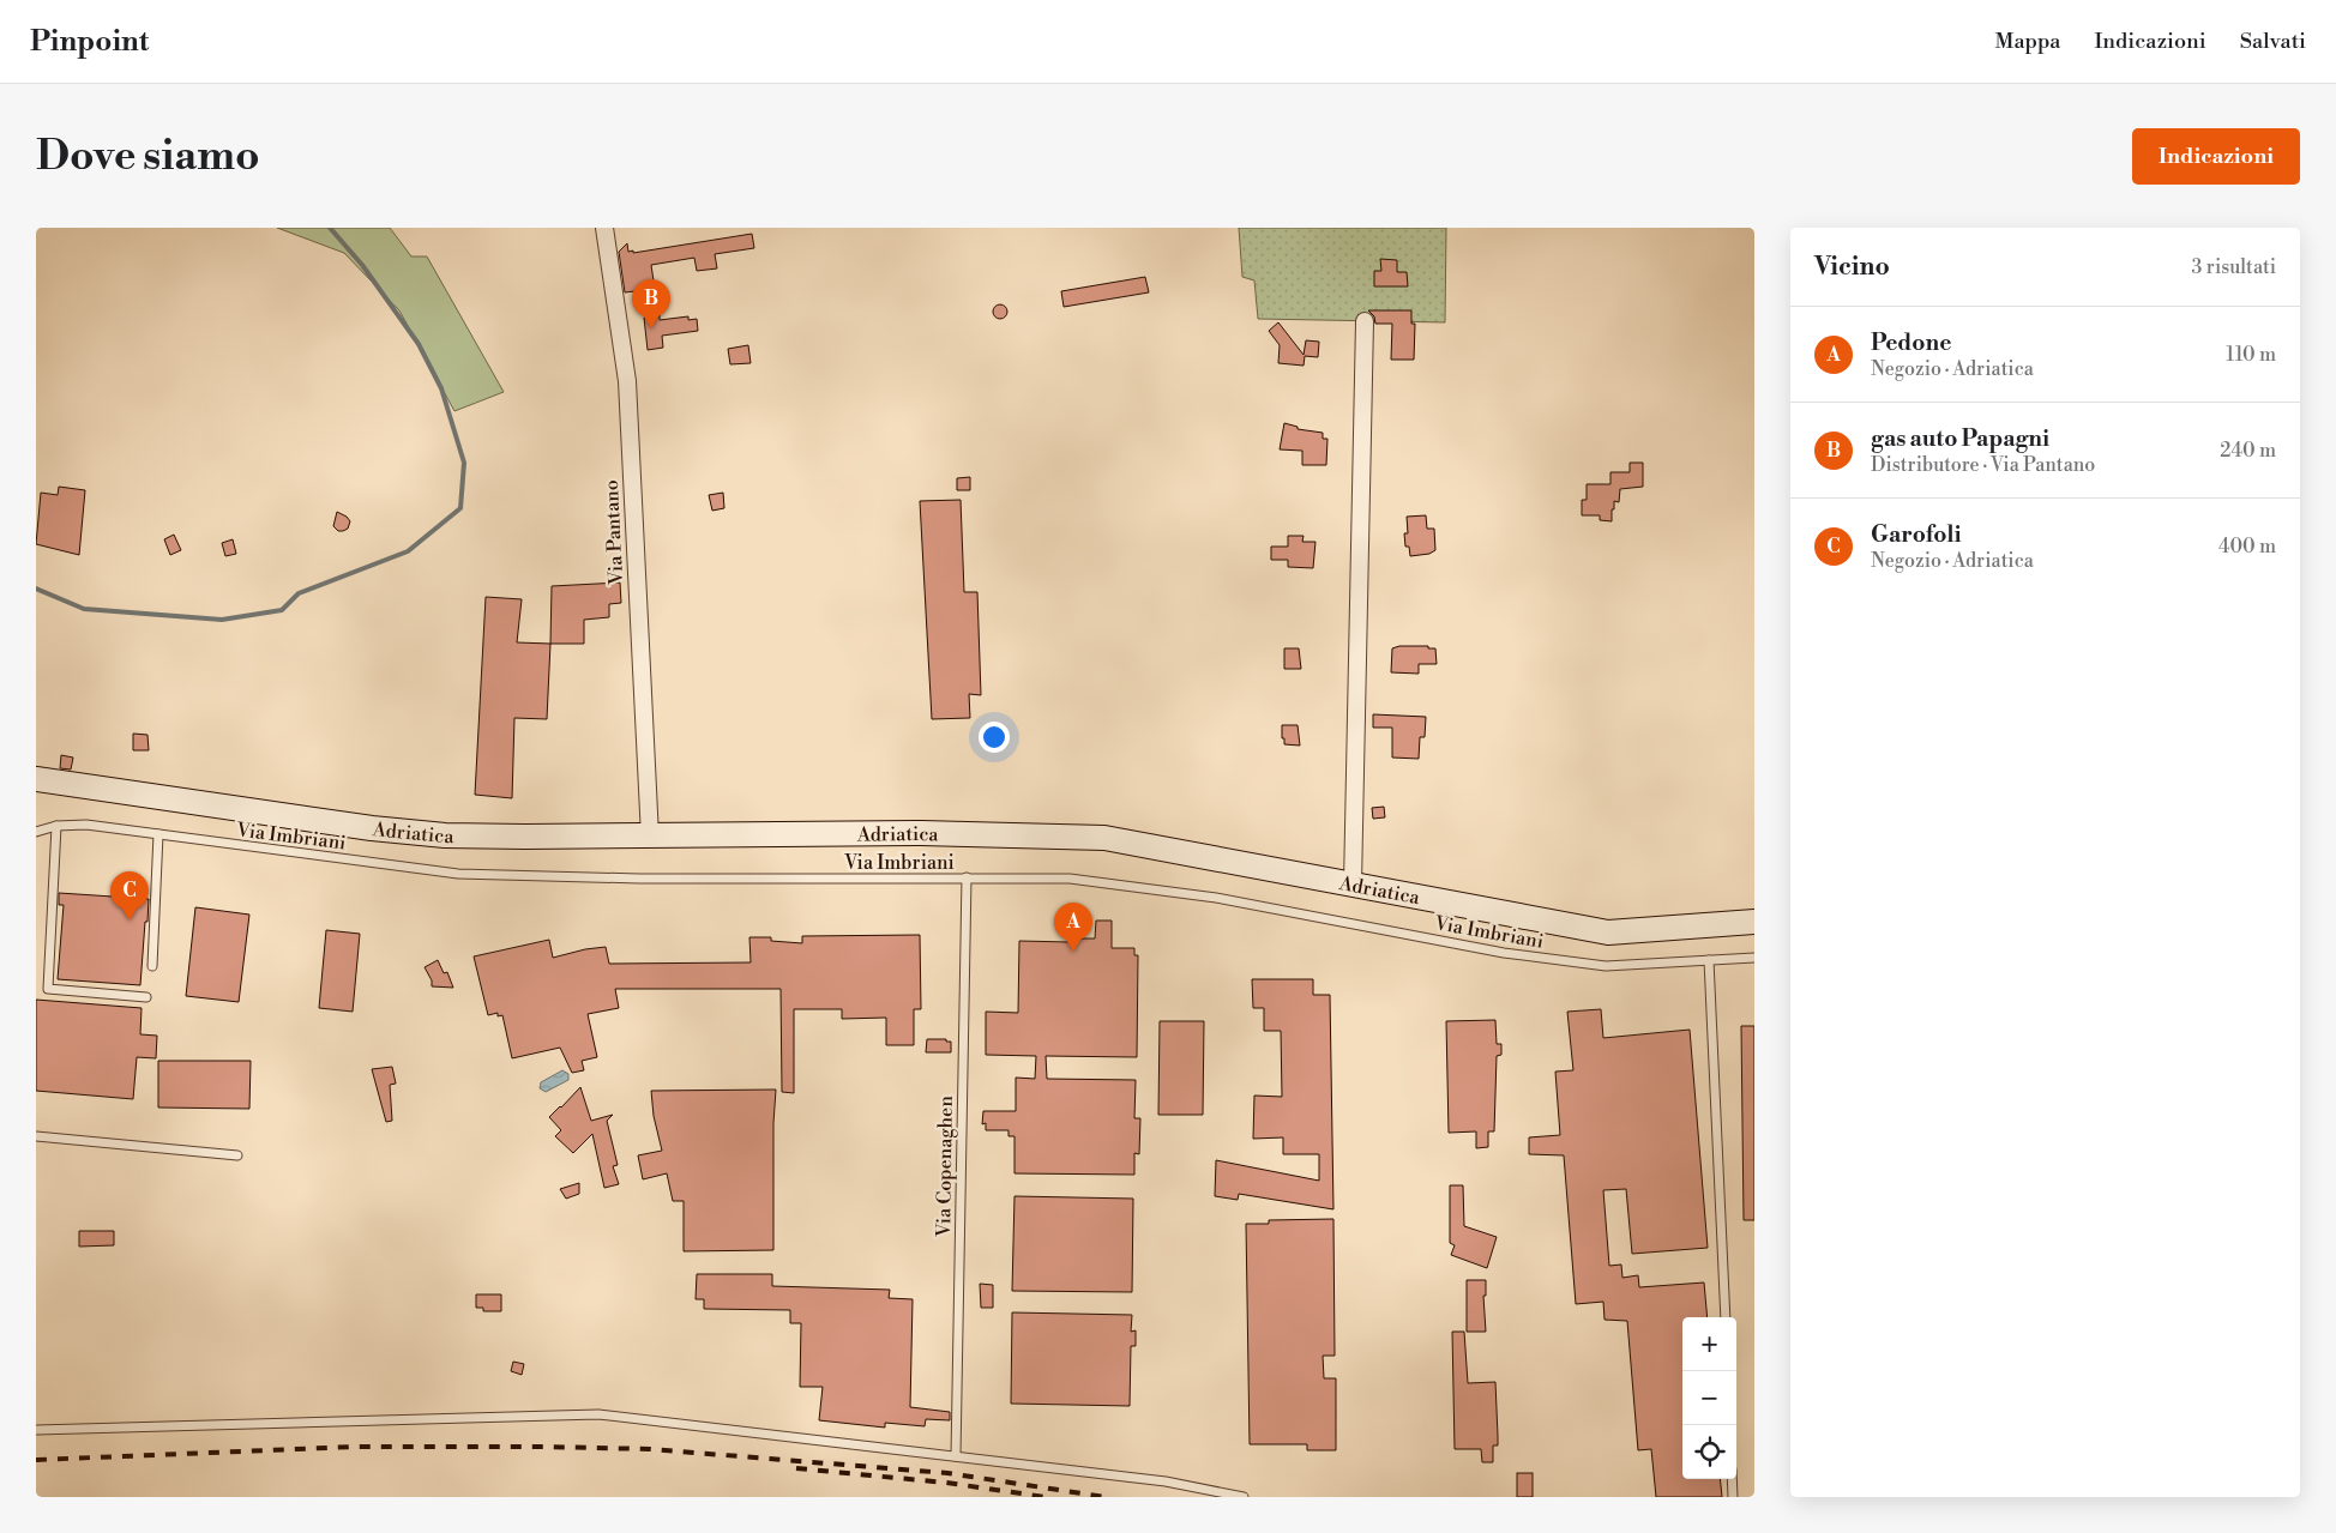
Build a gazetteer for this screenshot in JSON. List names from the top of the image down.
{
  "streets": {
    "main road": ["Adriatica"],
    "street": ["Via Pantano"],
    "lane": ["Via Imbriani", "Via Copenaghen"]
  },
  "crossings": [
    ["Via Pantano", "Adriatica"],
    ["Via Imbriani", "Via Copenaghen"]
  ],
  "page": {
    "header": "Pinpoint",
    "nav": ["Mappa", "Indicazioni", "Salvati"],
    "buttons": "Indicazioni",
    "title": "Dove siamo",
    "heading": ["Vicino", "3 risultati"],
    "pins": ["B", "C", "A"],
    "list": [
      {
        "mark": "A",
        "name": "Pedone",
        "note": "Negozio · Adriatica",
        "value": "110 m"
      },
      {
        "mark": "B",
        "name": "gas auto Papagni",
        "note": "Distributore · Via Pantano",
        "value": "240 m"
      },
      {
        "mark": "C",
        "name": "Garofoli",
        "note": "Negozio · Adriatica",
        "value": "400 m"
      }
    ],
    "map_buttons": ["+", "−"]
  }
}
